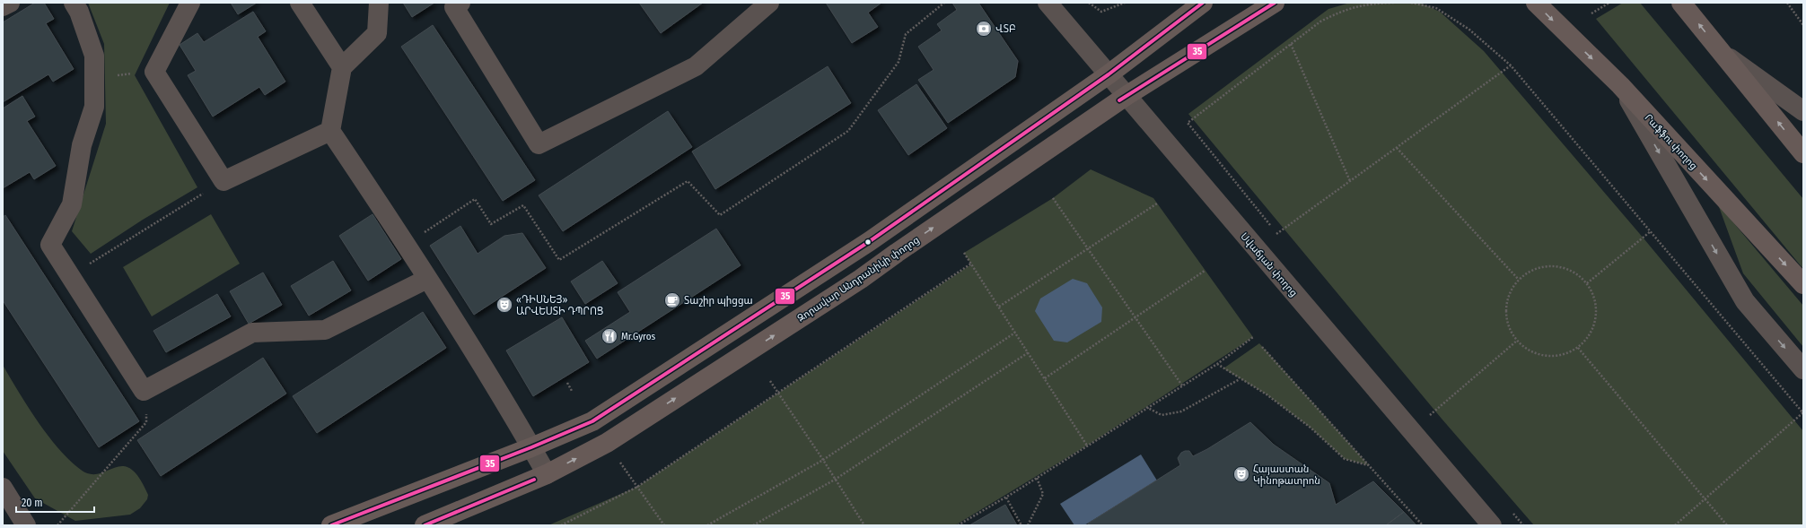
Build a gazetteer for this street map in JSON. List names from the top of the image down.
{
  "streets": {
    "main road": ["Րաֆֆու փողոց", "Զորավար Անդրանիկի փողոց"],
    "street": ["Սվաճյան փողոց"]
  },
  "crossings": [
    ["Սվաճյան փողոց", "Զորավար Անդրանիկի փողոց"]
  ],
  "places": {
    "bank": ["ՎՏԲ"],
    "cafe": ["Տաշիր պիցցա"],
    "theatre": ["«ԴԻՍՆԵՅ» ԱՐՎԵՍՏԻ ԴՊՐՈՑ", "Հայաստան Կինոթատրոն"],
    "restaurant": ["Mr.Gyros"]
  },
  "lines": ["transit line 35"],
  "scale_bar": "20 m"
}
